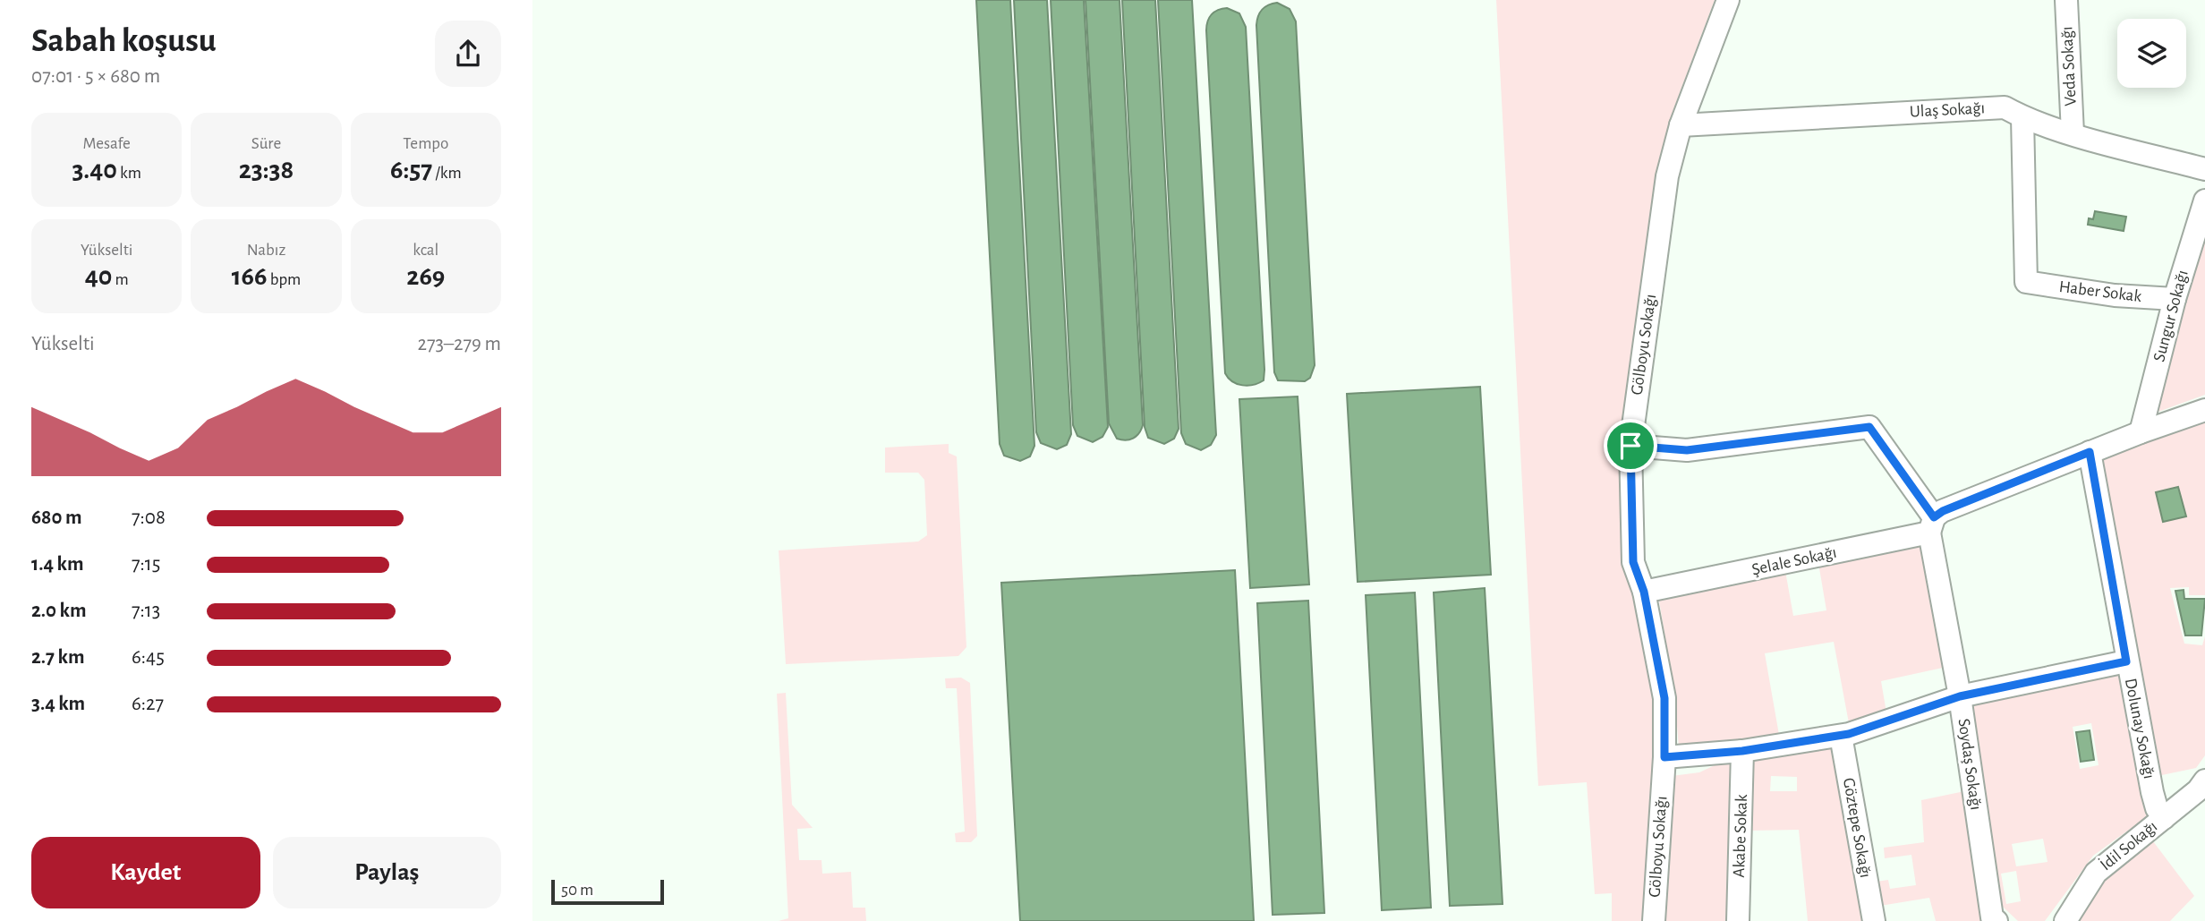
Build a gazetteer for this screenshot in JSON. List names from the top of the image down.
{
  "streets": {
    "street": [
      "Veda Sokağı",
      "Ulaş Sokağı",
      "Haber Sokak",
      "Sungur Sokağı",
      "Gölboyu Sokağı",
      "Şelale Sokağı",
      "Dolunay Sokağı",
      "Soydaş Sokağı",
      "Göztepe Sokağı",
      "Akabe Sokak",
      "İdil Sokağı"
    ]
  },
  "crossings": [
    ["Veda Sokağı", "Ulaş Sokağı"],
    ["Ulaş Sokağı", "Haber Sokak"],
    ["Ulaş Sokağı", "Gölboyu Sokağı"],
    ["Haber Sokak", "Sungur Sokağı"],
    ["Sungur Sokağı", "Şelale Sokağı"],
    ["Gölboyu Sokağı", "Şelale Sokağı"],
    ["Şelale Sokağı", "Dolunay Sokağı"],
    ["Şelale Sokağı", "Soydaş Sokağı"],
    ["Dolunay Sokağı", "İdil Sokağı"]
  ],
  "scale_bar": "50 m",
  "page": {
    "heading": ["Sabah koşusu", "07:01 · 5 × 680 m"],
    "stats": [
      ["Mesafe", "3.40 km"],
      ["Süre", "23:38"],
      ["Tempo", "6:57 /km"],
      ["Yükselti", "40 m"],
      ["Nabız", "166 bpm"],
      ["kcal", "269"]
    ],
    "chart": ["Yükselti", "273–279 m"],
    "list": [
      {
        "name": "680 m",
        "note": "7:08"
      },
      {
        "name": "1.4 km",
        "note": "7:15"
      },
      {
        "name": "2.0 km",
        "note": "7:13"
      },
      {
        "name": "2.7 km",
        "note": "6:45"
      },
      {
        "name": "3.4 km",
        "note": "6:27"
      }
    ],
    "buttons": ["Kaydet", "Paylaş"],
    "scale": "50 m"
  }
}
